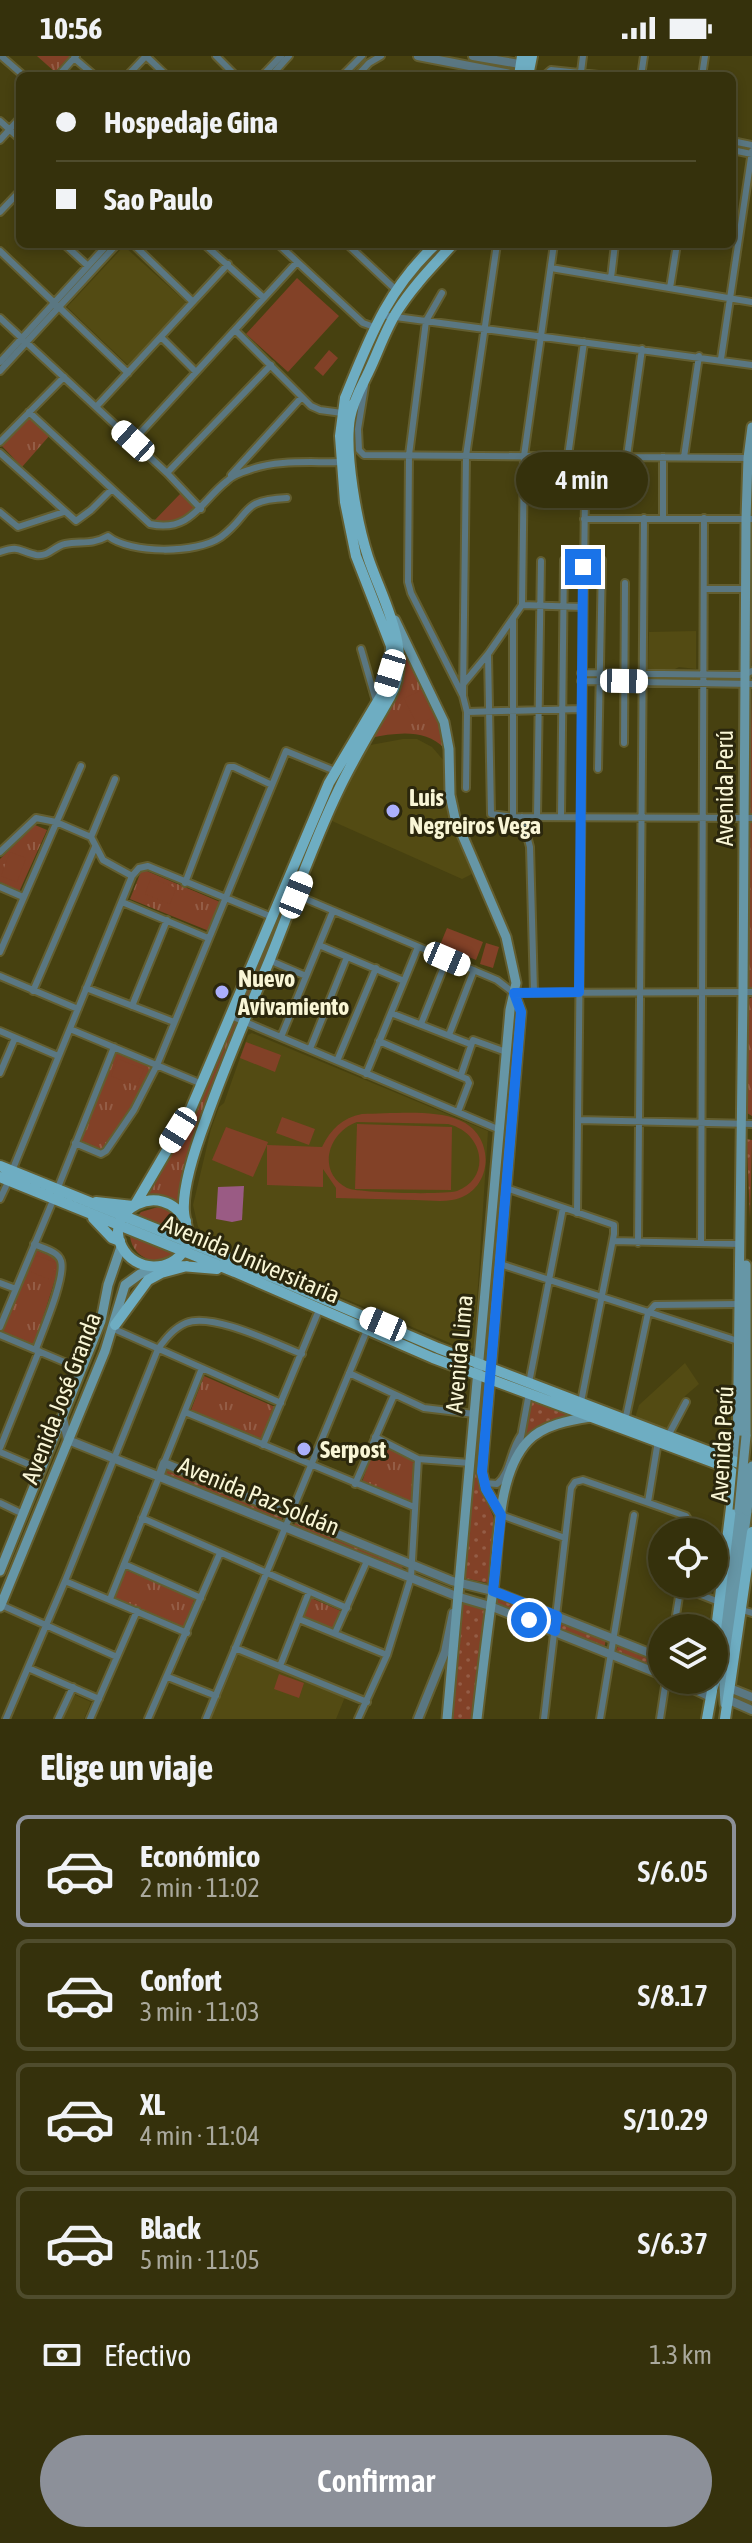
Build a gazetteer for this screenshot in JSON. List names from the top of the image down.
{
  "streets": {
    "main road": [
      "Avenida Perú",
      "Avenida Universitaria",
      "Avenida Lima",
      "Avenida José Granda"
    ],
    "street": ["Avenida Paz Soldán"]
  },
  "crossings": [
    ["Avenida Perú", "Avenida Universitaria"],
    ["Avenida Universitaria", "Avenida Lima"],
    ["Avenida Lima", "Avenida Paz Soldán"],
    ["Avenida José Granda", "Avenida Paz Soldán"]
  ],
  "places": ["Luis Negreiros Vega", "Nuevo Avivamiento", "Serpost"],
  "page": {
    "status": "10:56",
    "banner": ["Hospedaje Gina", "Sao Paulo"],
    "bubble": "4 min",
    "heading": "Elige un viaje",
    "list": [
      {
        "name": "Económico",
        "note": "2 min · 11:02",
        "value": "S/6.05"
      },
      {
        "name": "Confort",
        "note": "3 min · 11:03",
        "value": "S/8.17"
      },
      {
        "name": "XL",
        "note": "4 min · 11:04",
        "value": "S/10.29"
      },
      {
        "name": "Black",
        "note": "5 min · 11:05",
        "value": "S/6.37"
      }
    ],
    "pay": ["Efectivo", "1.3 km"],
    "buttons": "Confirmar"
  }
}
